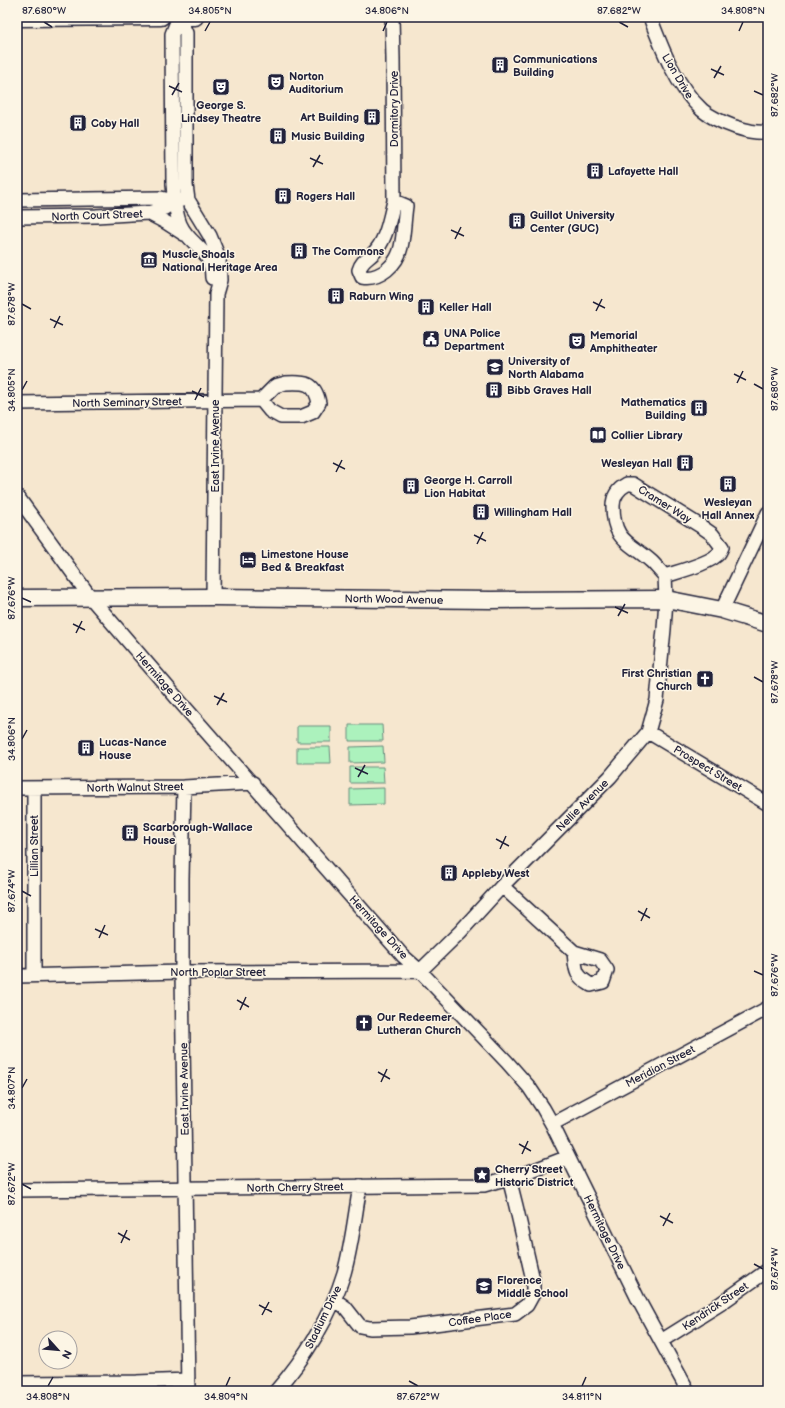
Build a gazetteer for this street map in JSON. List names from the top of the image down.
{
  "streets": {
    "main road": ["North Wood Avenue"],
    "street": [
      "Lion Drive",
      "Dormitory Drive",
      "North Court Street",
      "North Seminary Street",
      "East Irvine Avenue",
      "Cramer Way",
      "Hermitage Drive",
      "Prospect Street",
      "North Walnut Street",
      "Nellie Avenue",
      "Lillian Street",
      "North Poplar Street",
      "Meridian Street",
      "North Cherry Street",
      "Kendrick Street",
      "Stadium Drive",
      "Coffee Place"
    ]
  },
  "crossings": [
    ["North Court Street", "East Irvine Avenue"],
    ["North Seminary Street", "East Irvine Avenue"],
    ["East Irvine Avenue", "North Wood Avenue"],
    ["East Irvine Avenue", "North Walnut Street"],
    ["East Irvine Avenue", "North Poplar Street"],
    ["East Irvine Avenue", "North Cherry Street"],
    ["North Wood Avenue", "Hermitage Drive"],
    ["North Wood Avenue", "Nellie Avenue"],
    ["Hermitage Drive", "North Walnut Street"],
    ["Hermitage Drive", "Nellie Avenue"],
    ["Hermitage Drive", "North Poplar Street"],
    ["Hermitage Drive", "Meridian Street"],
    ["Hermitage Drive", "North Cherry Street"],
    ["Hermitage Drive", "Kendrick Street"],
    ["Prospect Street", "Nellie Avenue"],
    ["North Walnut Street", "Lillian Street"],
    ["Nellie Avenue", "North Poplar Street"],
    ["Lillian Street", "North Poplar Street"],
    ["North Cherry Street", "Stadium Drive"],
    ["North Cherry Street", "Coffee Place"],
    ["Stadium Drive", "Coffee Place"]
  ],
  "places": {
    "building": [
      "Communications Building",
      "Art Building",
      "Coby Hall",
      "Music Building",
      "Lafayette Hall",
      "Rogers Hall",
      "Guillot University Center (GUC)",
      "The Commons",
      "Raburn Wing",
      "Keller Hall",
      "Bibb Graves Hall",
      "Mathematics Building",
      "Wesleyan Hall",
      "Wesleyan Hall Annex",
      "George H. Carroll Lion Habitat",
      "Willingham Hall",
      "Lucas-Nance House",
      "Scarborough-Wallace House",
      "Appleby West"
    ],
    "theatre": ["Norton Auditorium", "George S. Lindsey Theatre", "Memorial Amphitheater"],
    "museum": ["Muscle Shoals National Heritage Area"],
    "public building": ["UNA Police Department"],
    "school or university": ["University of North Alabama", "Florence Middle School"],
    "library": ["Collier Library"],
    "hotel": ["Limestone House Bed & Breakfast"],
    "church": ["First Christian Church", "Our Redeemer Lutheran Church"],
    "place": ["Cherry Street Historic District"]
  },
  "north": "bottom right",
  "coordinates": [
    "87.680°W",
    "34.805°N",
    "34.806°N",
    "87.682°W",
    "34.808°N",
    "87.678°W",
    "87.676°W",
    "87.674°W",
    "34.807°N",
    "87.672°W",
    "34.809°N",
    "34.811°N"
  ]
}
